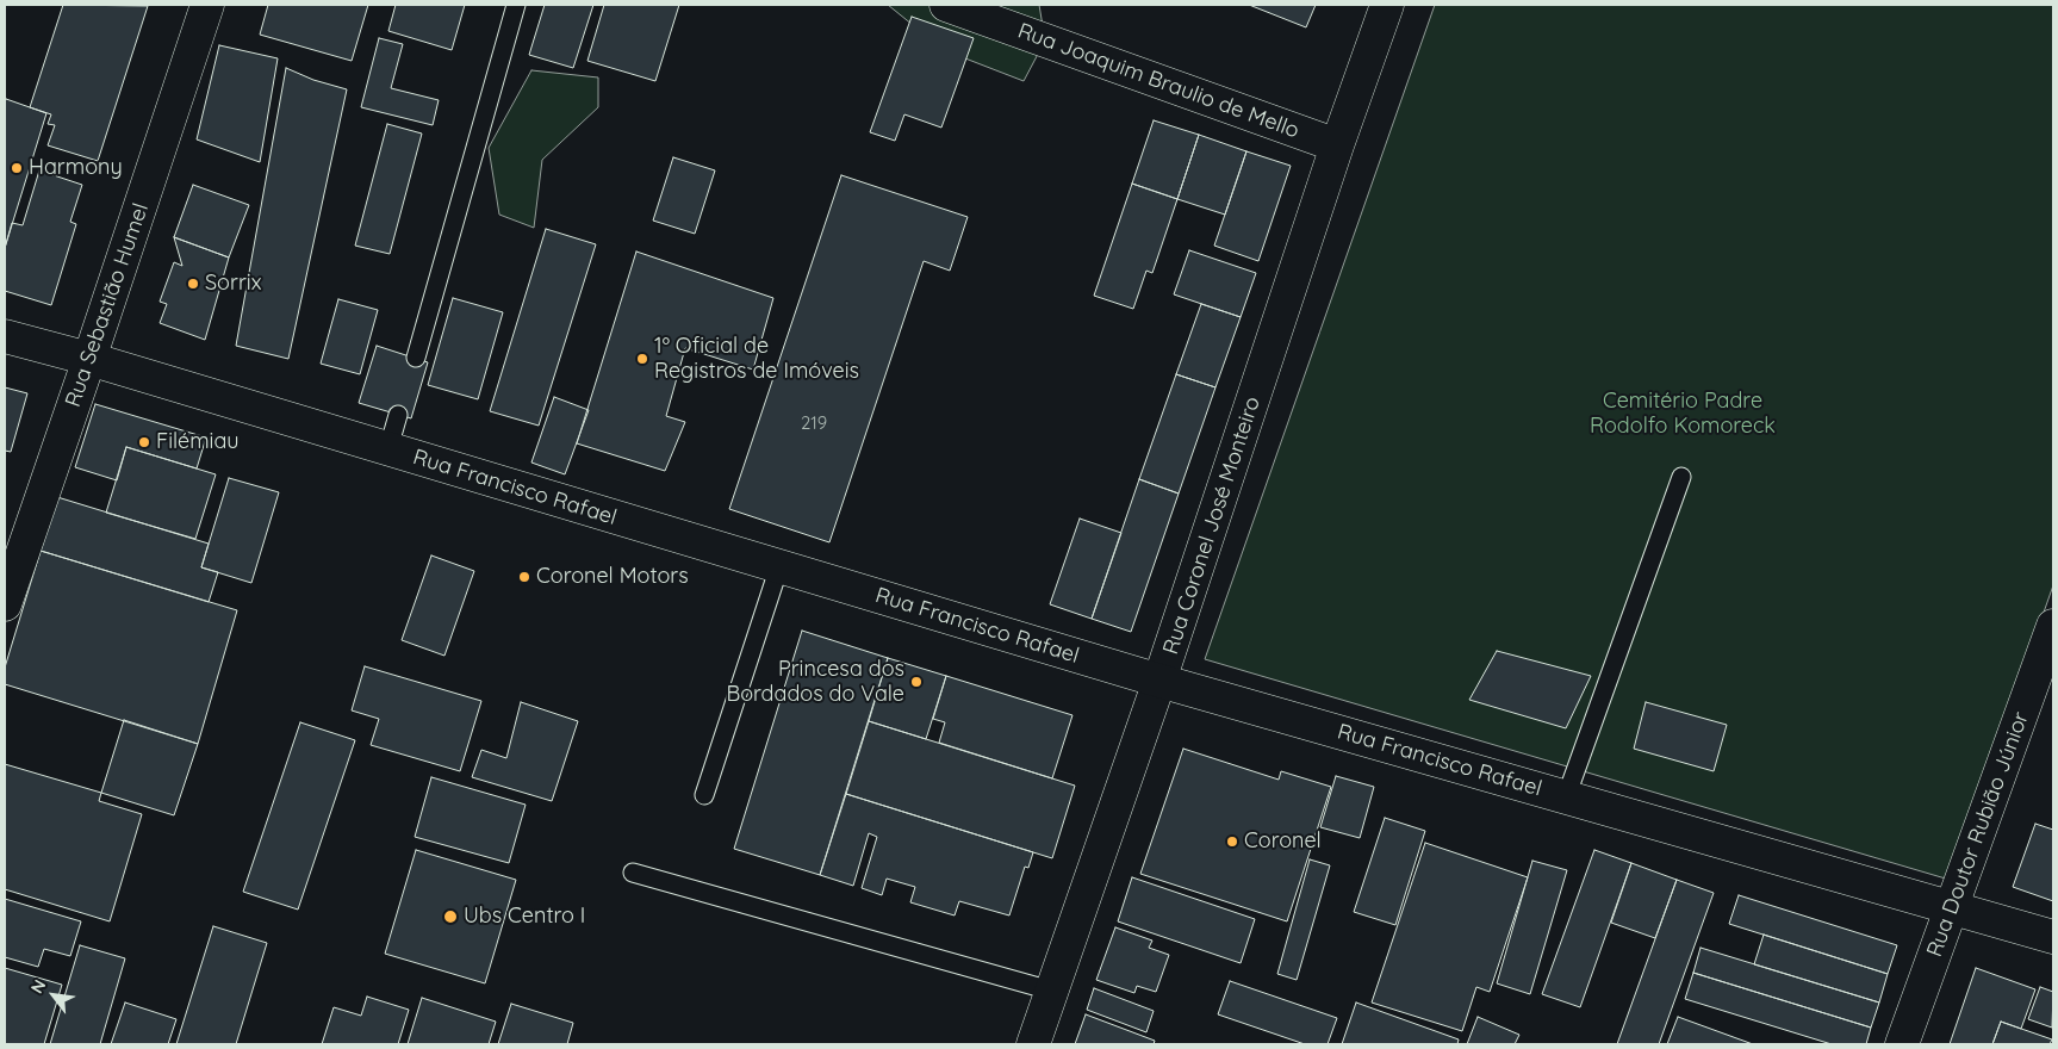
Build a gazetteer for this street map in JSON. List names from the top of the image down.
{
  "streets": {
    "street": [
      "Rua Joaquim Braulio de Mello",
      "Rua Sebastião Humel",
      "Rua Francisco Rafael",
      "Rua Coronel José Monteiro",
      "Rua Doutor Rubião Júnior"
    ]
  },
  "crossings": [
    ["Rua Joaquim Braulio de Mello", "Rua Coronel José Monteiro"],
    ["Rua Sebastião Humel", "Rua Francisco Rafael"],
    ["Rua Francisco Rafael", "Rua Coronel José Monteiro"],
    ["Rua Francisco Rafael", "Rua Doutor Rubião Júnior"]
  ],
  "parks": ["Cemitério Padre Rodolfo Komoreck"],
  "places": [
    "Harmony",
    "Sorrix",
    "1º Oficial de Registros de Imóveis",
    "Filémiau",
    "Coronel Motors",
    "Princesa dos Bordados do Vale",
    "Coronel",
    "Ubs Centro I"
  ],
  "house_numbers": ["219"],
  "north": "top left"
}
